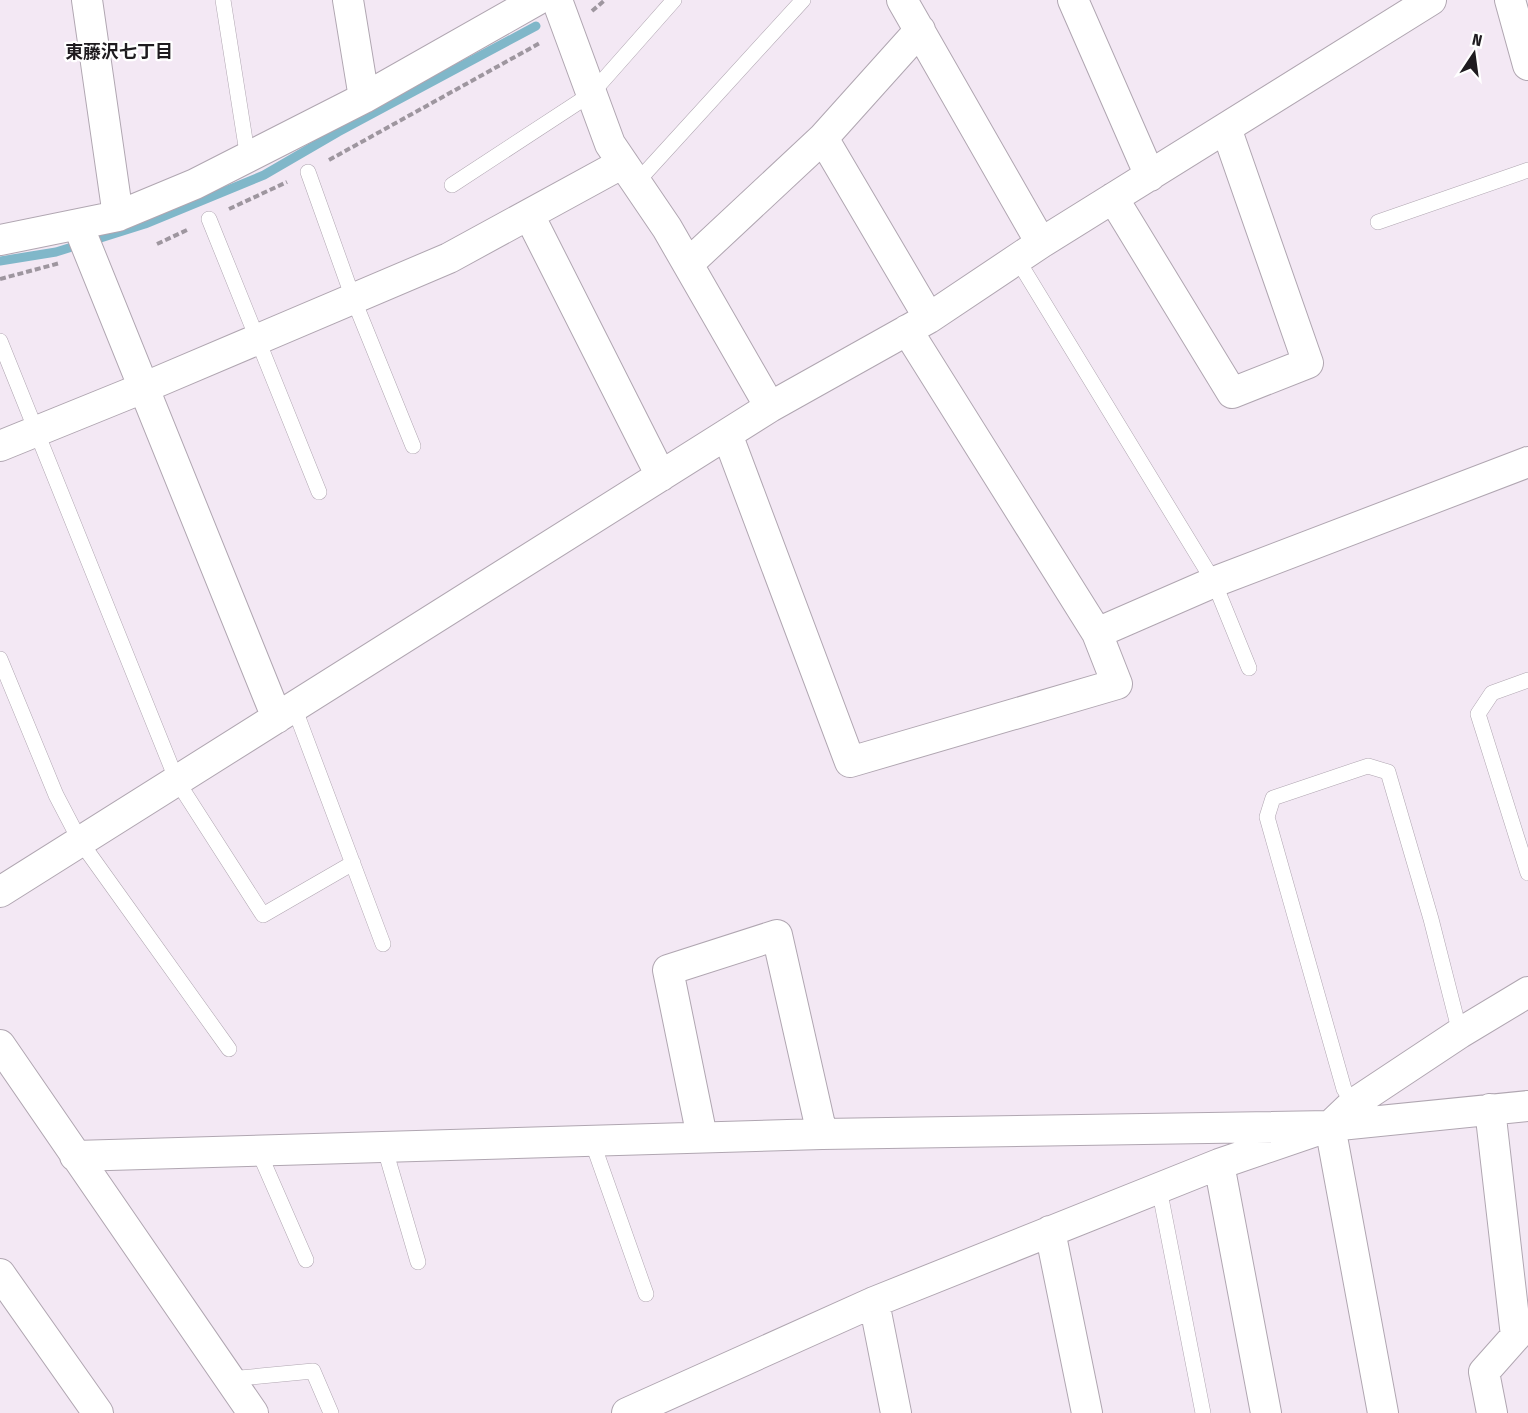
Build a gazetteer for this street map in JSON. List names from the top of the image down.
{
  "districts": ["東藤沢七丁目"],
  "north": "top"
}
